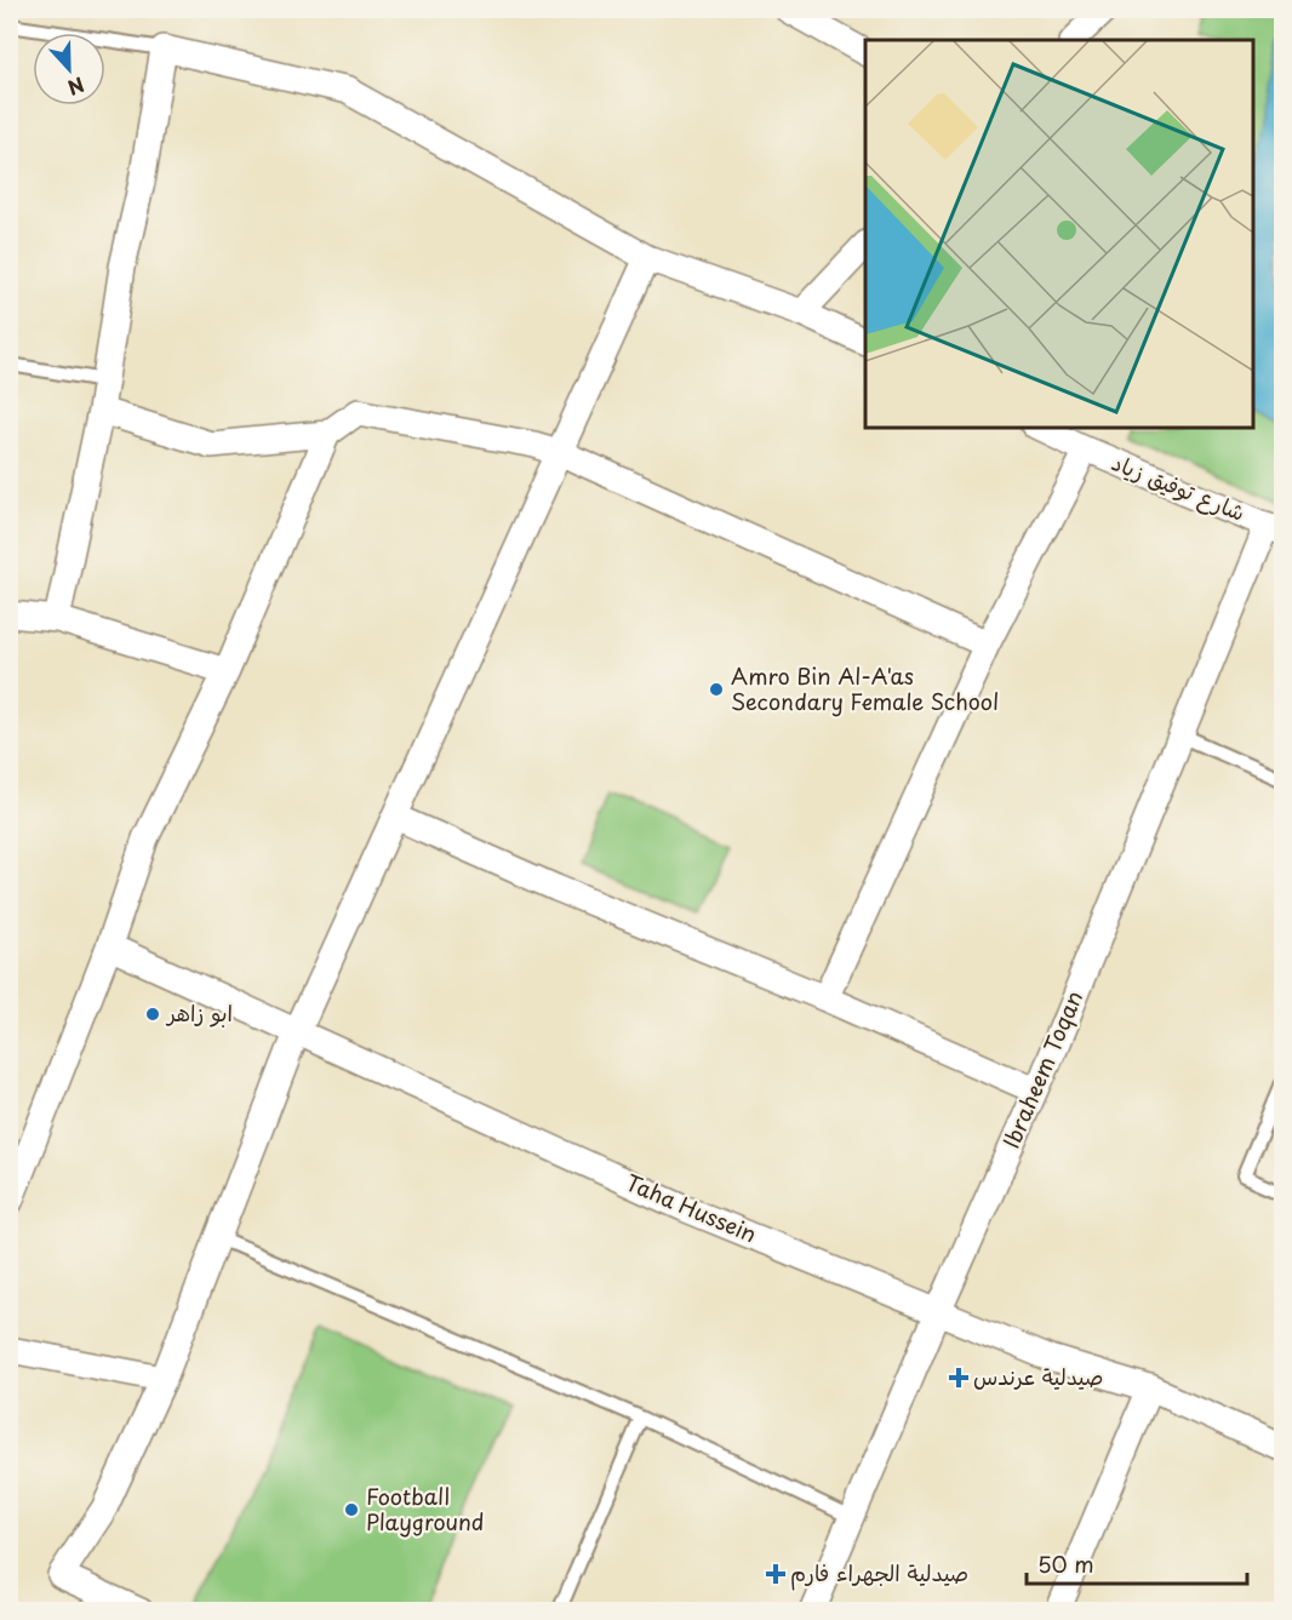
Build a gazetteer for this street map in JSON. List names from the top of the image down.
{
  "streets": {
    "street": ["شارع توفيق زياد", "Ibraheem Toqan", "Taha Hussein"]
  },
  "crossings": [
    ["شارع توفيق زياد", "Ibraheem Toqan"],
    ["Ibraheem Toqan", "Taha Hussein"]
  ],
  "places": {
    "other": ["Amro Bin Al-A'as Secondary Female School", "ابو زاهر", "Football Playground"],
    "health": ["صيدلية عرندس", "صيدلية الجهراء فارم"]
  },
  "scale_bar": "50 m",
  "north": "bottom"
}
